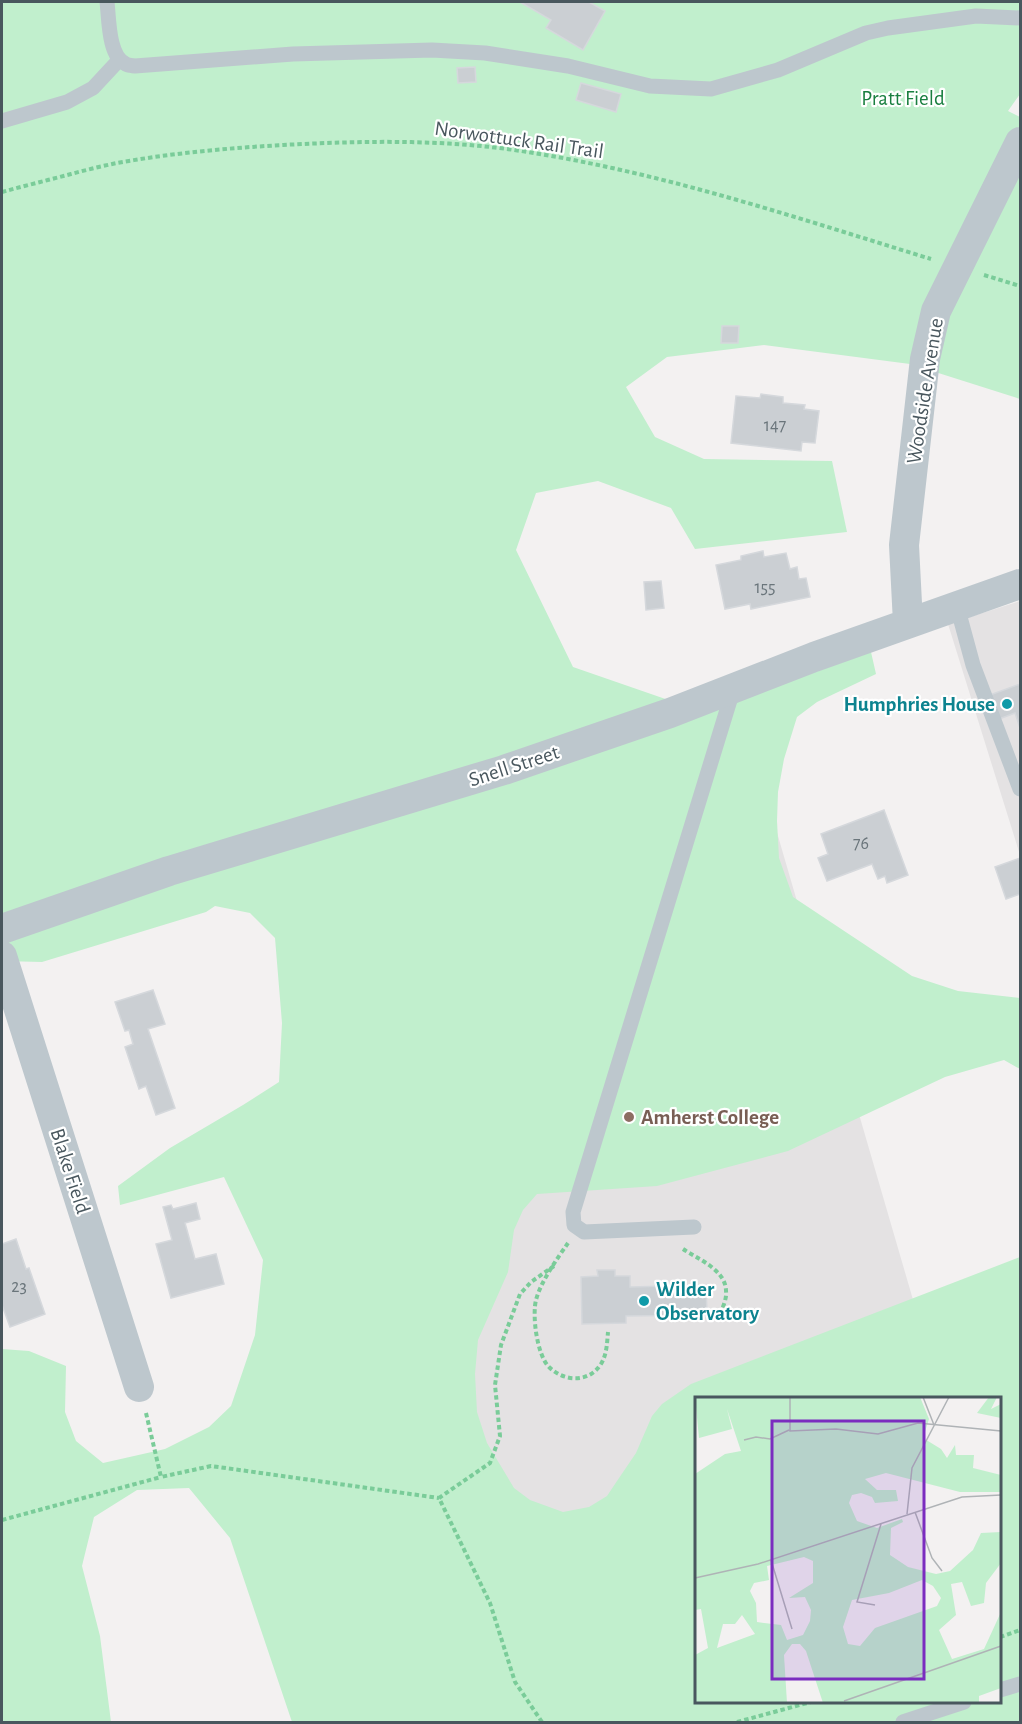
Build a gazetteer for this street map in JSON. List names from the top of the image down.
{
  "streets": {
    "street": ["Woodside Avenue", "Snell Street", "Blake Field"],
    "path": ["Norwottuck Rail Trail"]
  },
  "crossings": [
    ["Woodside Avenue", "Snell Street"]
  ],
  "parks": ["Pratt Field"],
  "places": ["Humphries House", "Amherst College", "Wilder Observatory"],
  "house_numbers": [
    "147",
    "155",
    "76",
    "23"
  ]
}
